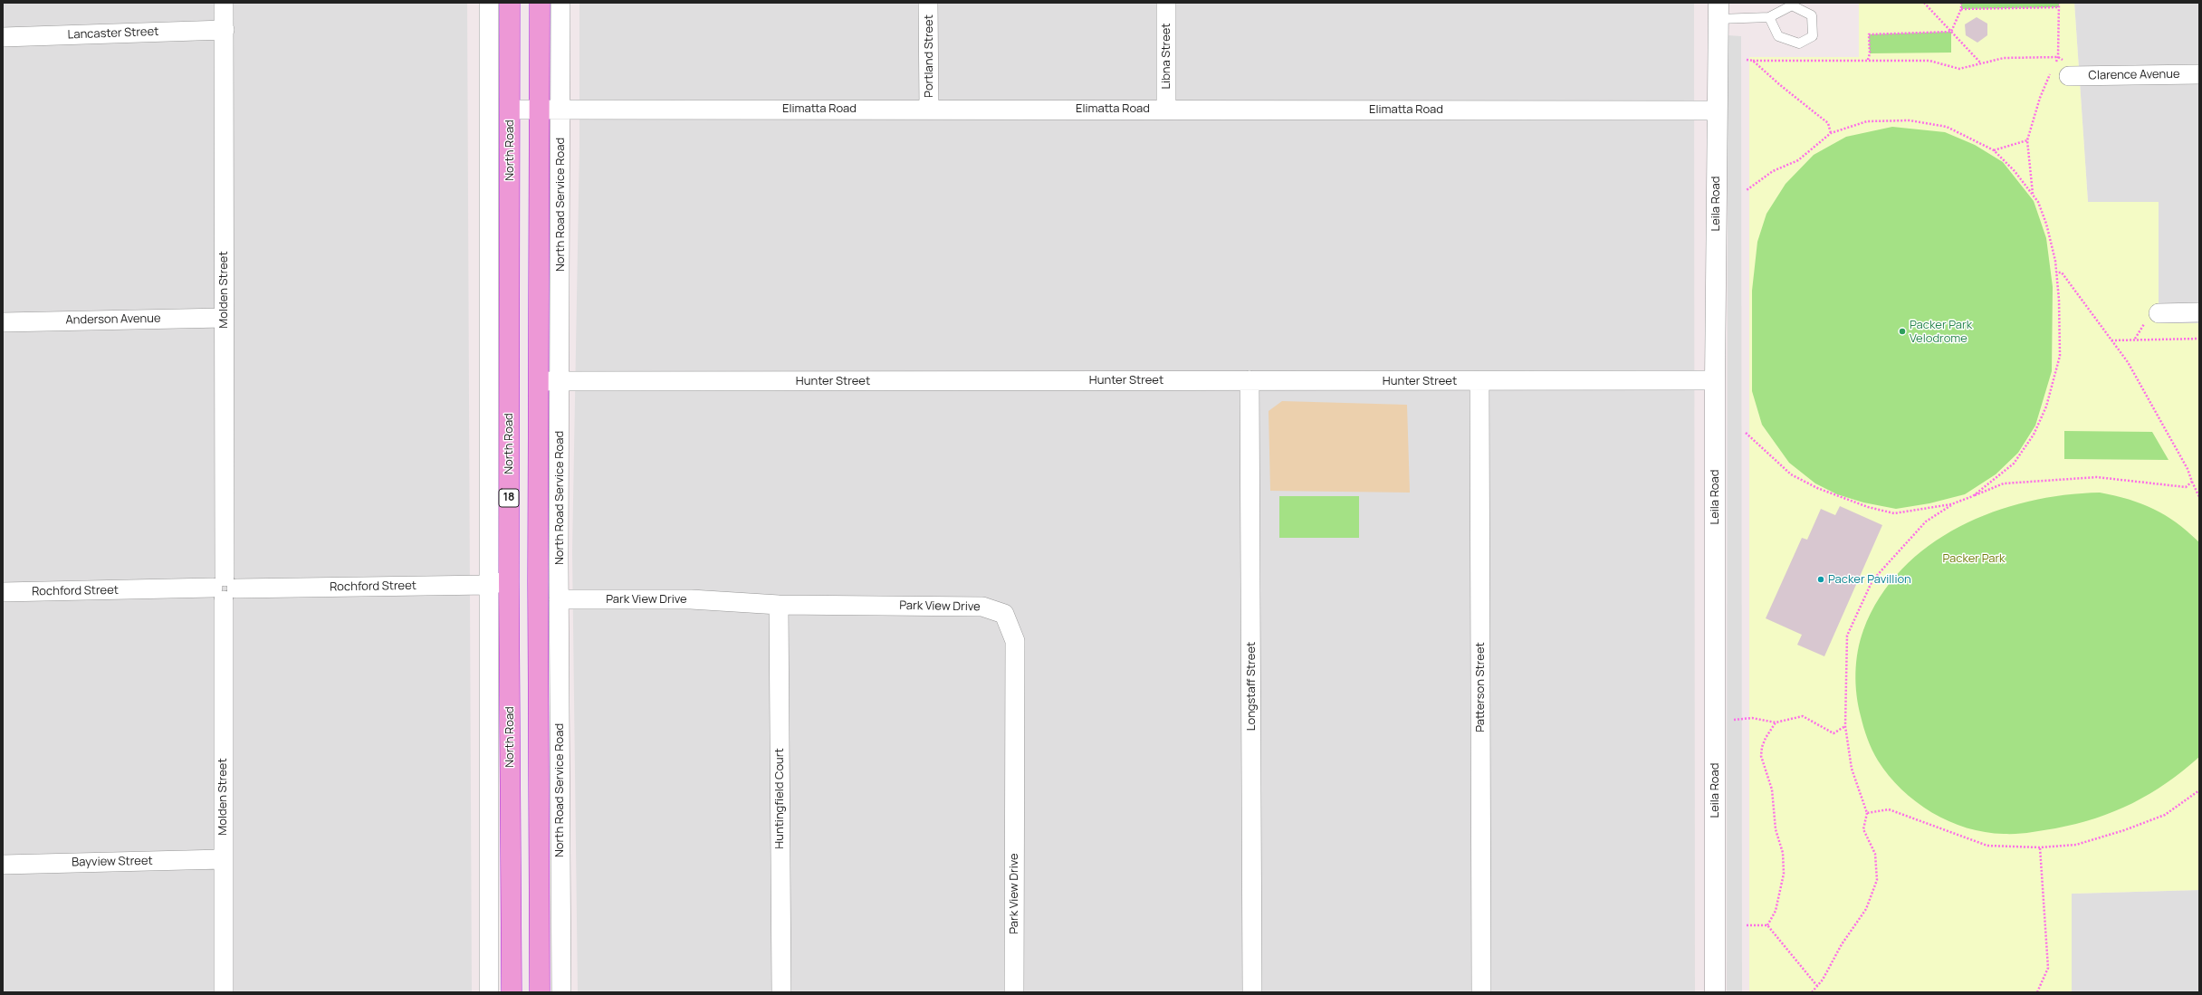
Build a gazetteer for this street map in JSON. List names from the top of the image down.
{
  "streets": {
    "highway": ["North Road", "18"],
    "street": [
      "Lancaster Street",
      "Portland Street",
      "Libna Street",
      "Clarence Avenue",
      "Elimatta Road",
      "Leila Road",
      "North Road Service Road",
      "Molden Street",
      "Anderson Avenue",
      "Hunter Street",
      "Rochford Street",
      "Park View Drive",
      "Longstaff Street",
      "Patterson Street",
      "Huntingfield Court",
      "Bayview Street"
    ]
  },
  "crossings": [
    ["Lancaster Street", "Molden Street"],
    ["Portland Street", "Elimatta Road"],
    ["Libna Street", "Elimatta Road"],
    ["Elimatta Road", "North Road"],
    ["Elimatta Road", "Leila Road"],
    ["Elimatta Road", "North Road Service Road"],
    ["North Road", "Rochford Street"],
    ["Leila Road", "Hunter Street"],
    ["North Road Service Road", "Hunter Street"],
    ["North Road Service Road", "Park View Drive"],
    ["Molden Street", "Anderson Avenue"],
    ["Molden Street", "Rochford Street"],
    ["Molden Street", "Bayview Street"],
    ["Hunter Street", "Longstaff Street"],
    ["Hunter Street", "Patterson Street"],
    ["Park View Drive", "Huntingfield Court"]
  ],
  "parks": ["Packer Park"],
  "places": ["Packer Park Velodrome", "Packer Pavillion"]
}
